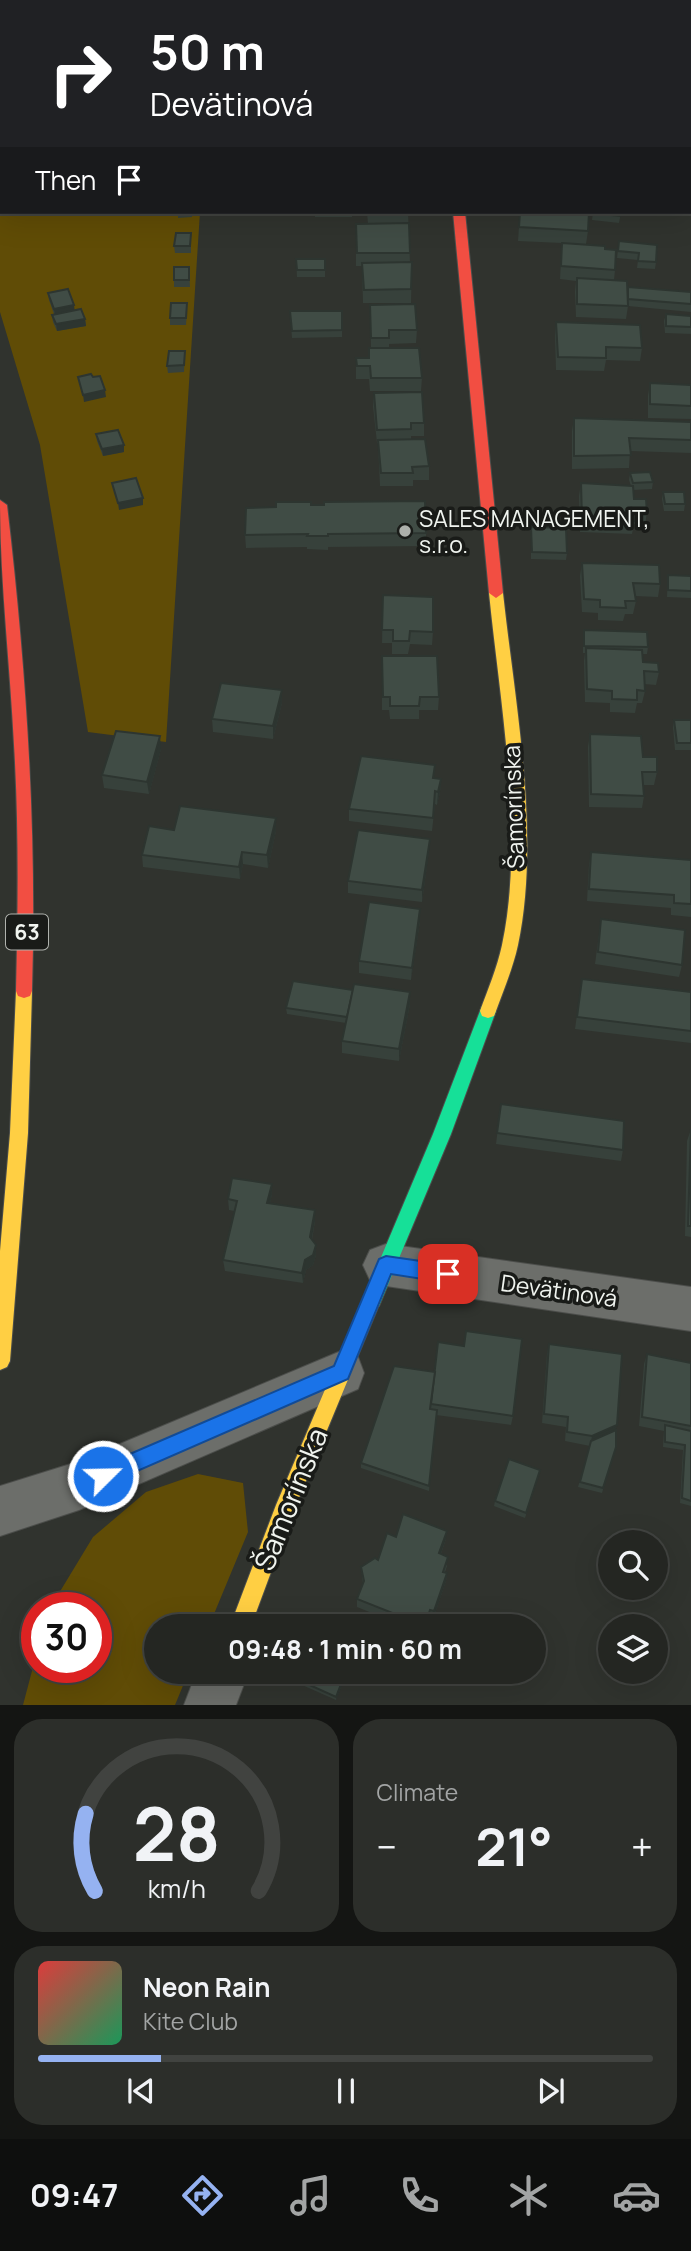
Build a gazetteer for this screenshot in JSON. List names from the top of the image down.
{
  "streets": {
    "street": ["Šamorínska", "63", "Devätinová"]
  },
  "crossings": [
    ["Šamorínska", "Devätinová"]
  ],
  "places": ["SALES MANAGEMENT, s.r.o."],
  "page": {
    "turn": ["50 m", "Devätinová"],
    "then": "Then",
    "limit": "30",
    "trip": "09:48 · 1 min · 60 m",
    "tile": "Climate",
    "heat": ["−", "21°", "+"],
    "song": ["Neon Rain", "Kite Club"],
    "tabs": "09:47",
    "gauge": ["28", "km/h"]
  }
}
